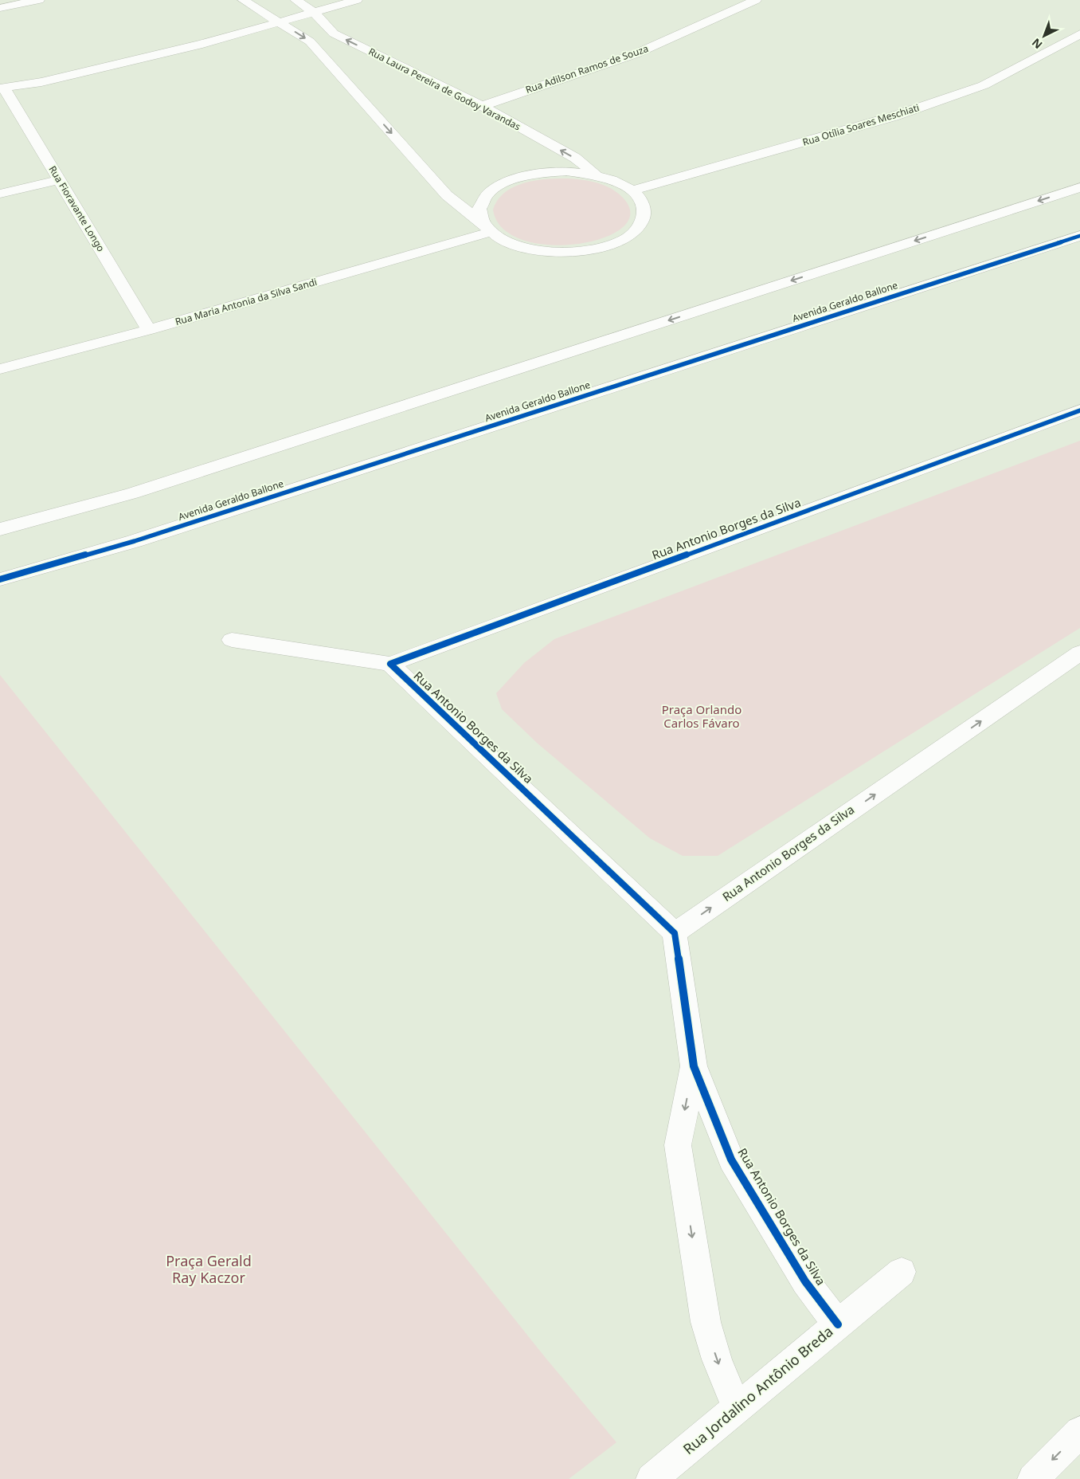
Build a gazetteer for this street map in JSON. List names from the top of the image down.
{
  "streets": {
    "street": [
      "Rua Adilson Ramos de Souza",
      "Rua Laura Pereira de Godoy Varandas",
      "Rua Otília Soares Meschiati",
      "Rua Fioravante Longo",
      "Rua Maria Antonia da Silva Sandi",
      "Avenida Geraldo Ballone",
      "Rua Antonio Borges da Silva",
      "Rua Jordalino Antônio Breda"
    ]
  },
  "crossings": [
    ["Rua Adilson Ramos de Souza", "Rua Laura Pereira de Godoy Varandas"],
    ["Rua Fioravante Longo", "Rua Maria Antonia da Silva Sandi"],
    ["Rua Antonio Borges da Silva", "Rua Jordalino Antônio Breda"]
  ],
  "parks": ["Praça Orlando Carlos Fávaro", "Praça Gerald Ray Kaczor"],
  "north": "bottom left"
}
